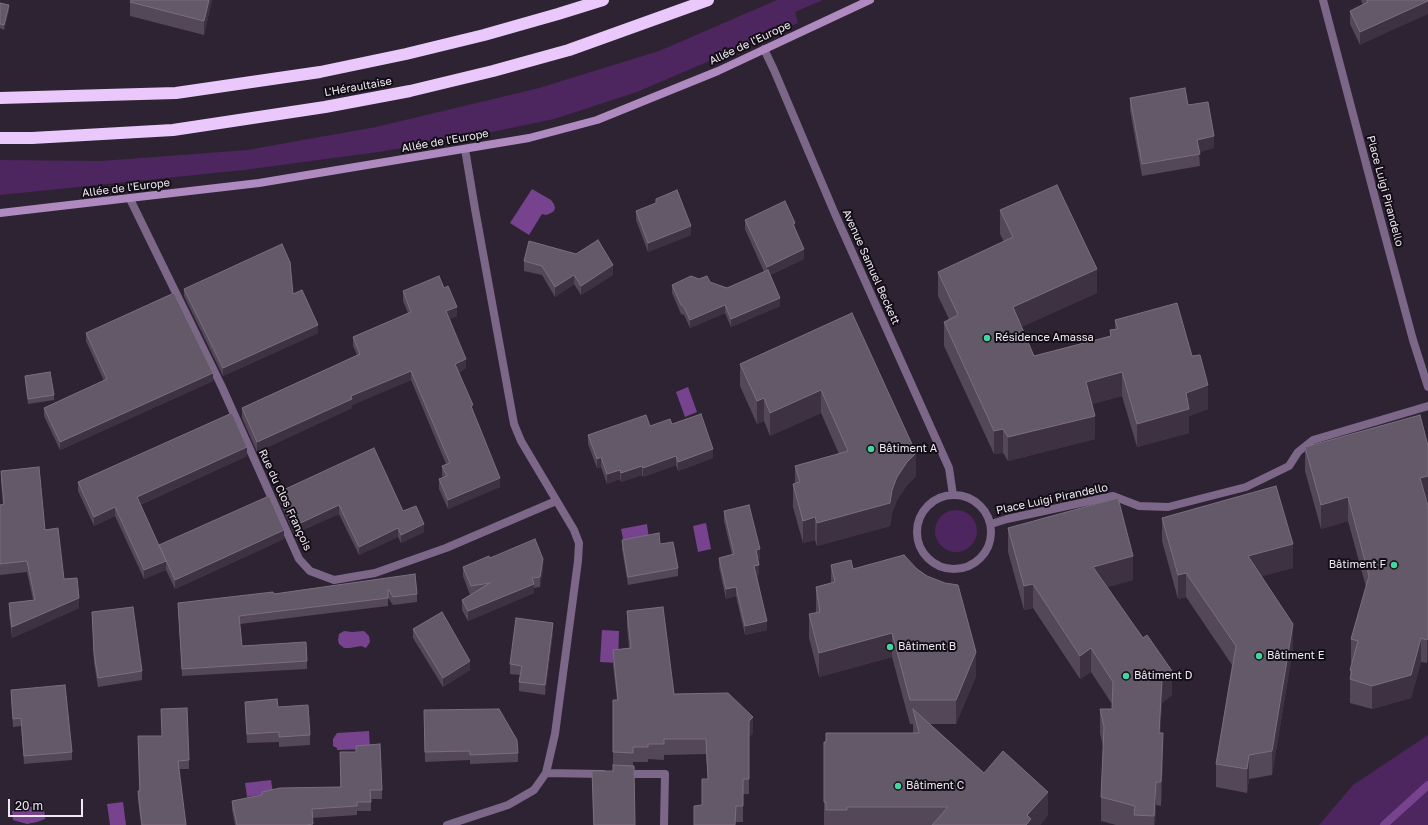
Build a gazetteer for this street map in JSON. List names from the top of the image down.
{
  "streets": {
    "highway": ["L'Héraultaise"],
    "street": [
      "Allée de l'Europe",
      "Place Luigi Pirandello",
      "Avenue Samuel Beckett",
      "Rue du Clos François"
    ]
  },
  "crossings": [
    ["Allée de l'Europe", "Avenue Samuel Beckett"],
    ["Allée de l'Europe", "Rue du Clos François"],
    ["Place Luigi Pirandello", "Avenue Samuel Beckett"]
  ],
  "places": [
    "Résidence Amassa",
    "Bâtiment A",
    "Bâtiment F",
    "Bâtiment B",
    "Bâtiment E",
    "Bâtiment D",
    "Bâtiment C"
  ],
  "scale_bar": "20 m"
}
